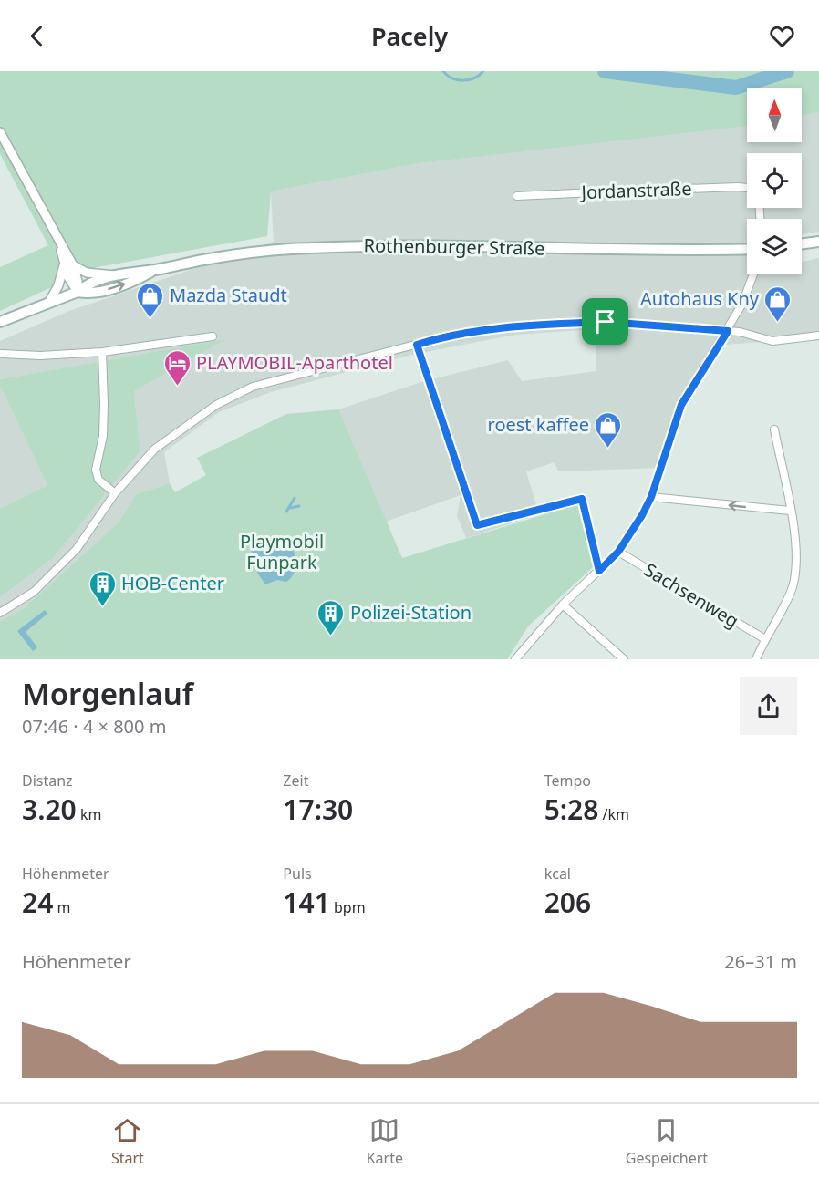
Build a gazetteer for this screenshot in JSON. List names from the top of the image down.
{
  "streets": {
    "main road": ["Rothenburger Straße"],
    "street": ["Jordanstraße", "Sachsenweg"]
  },
  "parks": ["Playmobil Funpark"],
  "places": {
    "shop": ["Mazda Staudt", "Autohaus Kny", "roest kaffee"],
    "hotel": ["PLAYMOBIL-Aparthotel"],
    "building": ["HOB-Center", "Polizei-Station"]
  },
  "north": "top",
  "page": {
    "header": "Pacely",
    "heading": ["Morgenlauf", "07:46 · 4 × 800 m"],
    "stats": [
      ["Distanz", "3.20 km"],
      ["Zeit", "17:30"],
      ["Tempo", "5:28 /km"],
      ["Höhenmeter", "24 m"],
      ["Puls", "141 bpm"],
      ["kcal", "206"]
    ],
    "chart": ["Höhenmeter", "26–31 m"],
    "tabs": ["Start", "Karte", "Gespeichert"]
  }
}
